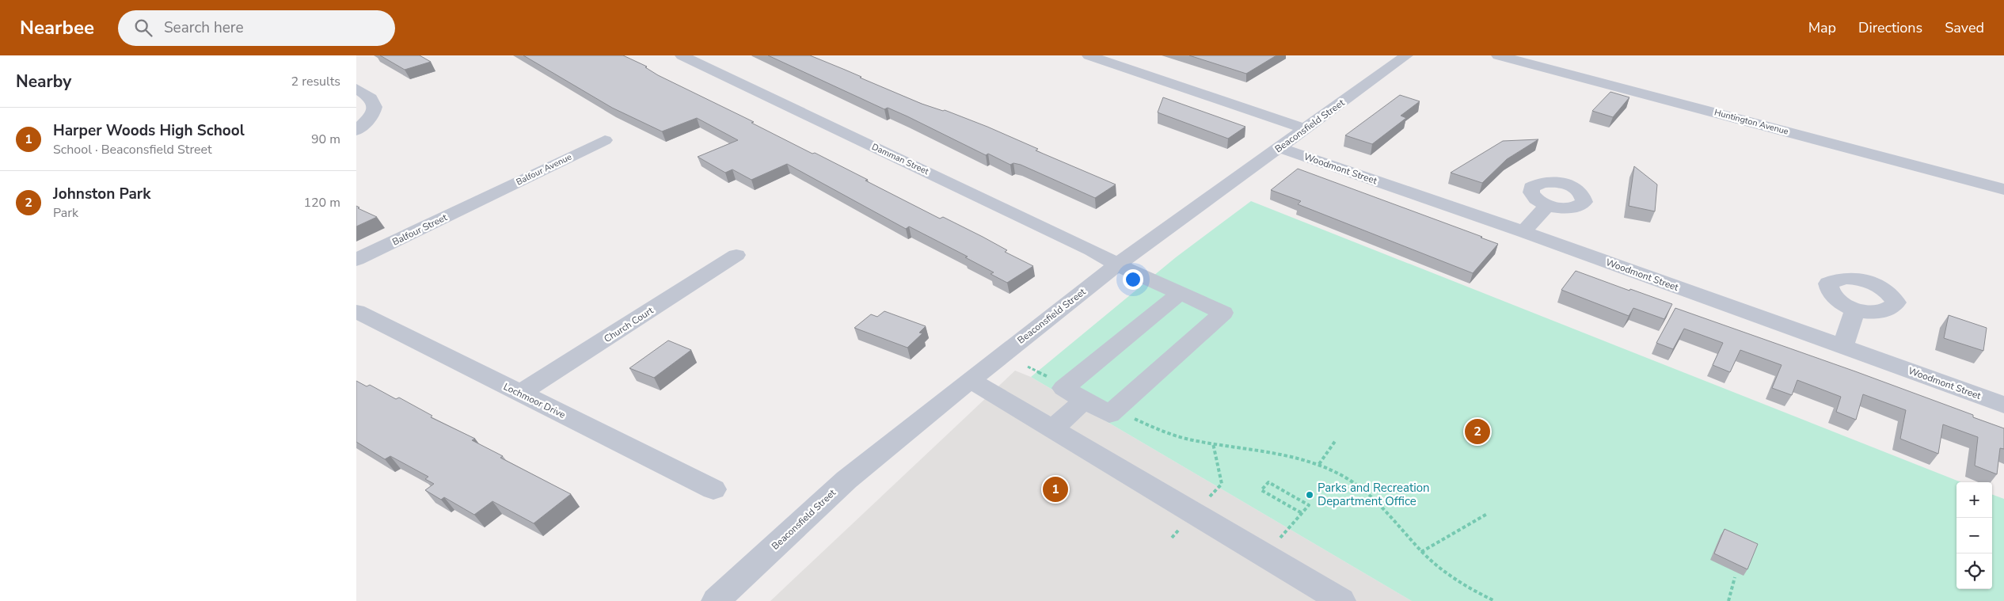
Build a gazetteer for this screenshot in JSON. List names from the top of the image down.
{
  "streets": {
    "street": [
      "Huntington Avenue",
      "Beaconsfield Street",
      "Damman Street",
      "Woodmont Street",
      "Balfour Avenue",
      "Balfour Street",
      "Church Court",
      "Lochmoor Drive"
    ]
  },
  "crossings": [
    ["Beaconsfield Street", "Damman Street"],
    ["Beaconsfield Street", "Woodmont Street"],
    ["Balfour Avenue", "Balfour Street"],
    ["Church Court", "Lochmoor Drive"]
  ],
  "places": ["Parks and Recreation Department Office"],
  "page": {
    "header": "Nearbee",
    "search": "Search here",
    "nav": ["Map", "Directions", "Saved"],
    "heading": ["Nearby", "2 results"],
    "list": [
      {
        "mark": "1",
        "name": "Harper Woods High School",
        "note": "School · Beaconsfield Street",
        "value": "90 m"
      },
      {
        "mark": "2",
        "name": "Johnston Park",
        "note": "Park",
        "value": "120 m"
      }
    ],
    "pins": ["2", "1"],
    "map_buttons": ["+", "−"]
  }
}
